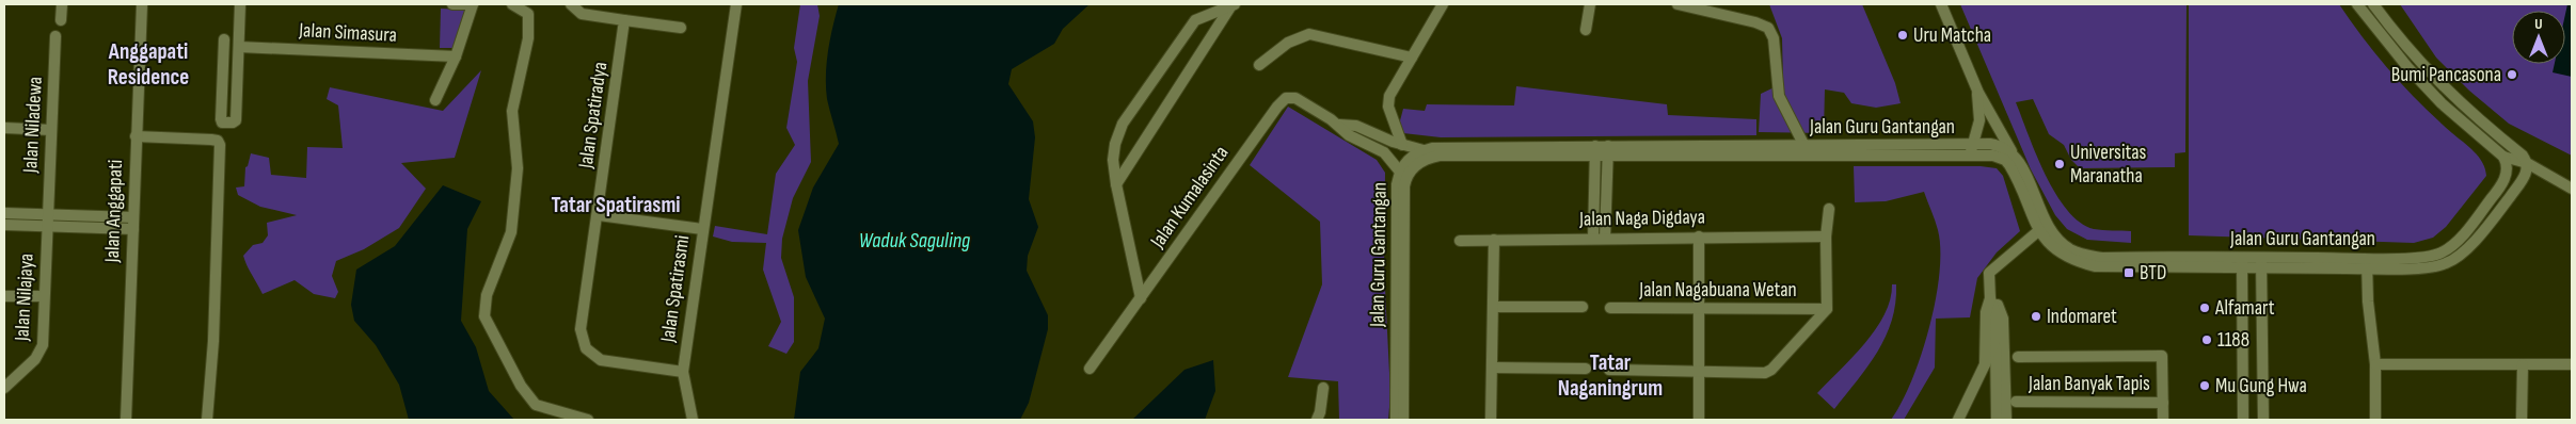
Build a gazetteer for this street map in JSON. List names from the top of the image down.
{
  "streets": {
    "street": [
      "Jalan Simasura",
      "Jalan Spatiradya",
      "Jalan Niladewa",
      "Jalan Guru Gantangan",
      "Jalan Kumalasinta",
      "Jalan Anggapati",
      "Jalan Naga Digdaya",
      "Jalan Spatirasmi",
      "Jalan Nagabuana Wetan",
      "Jalan Nilajaya",
      "Jalan Banyak Tapis"
    ]
  },
  "crossings": [
    ["Jalan Spatiradya", "Jalan Spatirasmi"],
    ["Jalan Niladewa", "Jalan Nilajaya"]
  ],
  "districts": ["Anggapati Residence", "Tatar Spatirasmi", "Tatar Naganingrum"],
  "water": ["Waduk Saguling"],
  "places": {
    "other": [
      "Uru Matcha",
      "Bumi Pancasona",
      "Universitas Maranatha",
      "Alfamart",
      "Indomaret",
      "1188",
      "Mu Gung Hwa"
    ],
    "transit": ["BTD"]
  },
  "north": "top"
}
